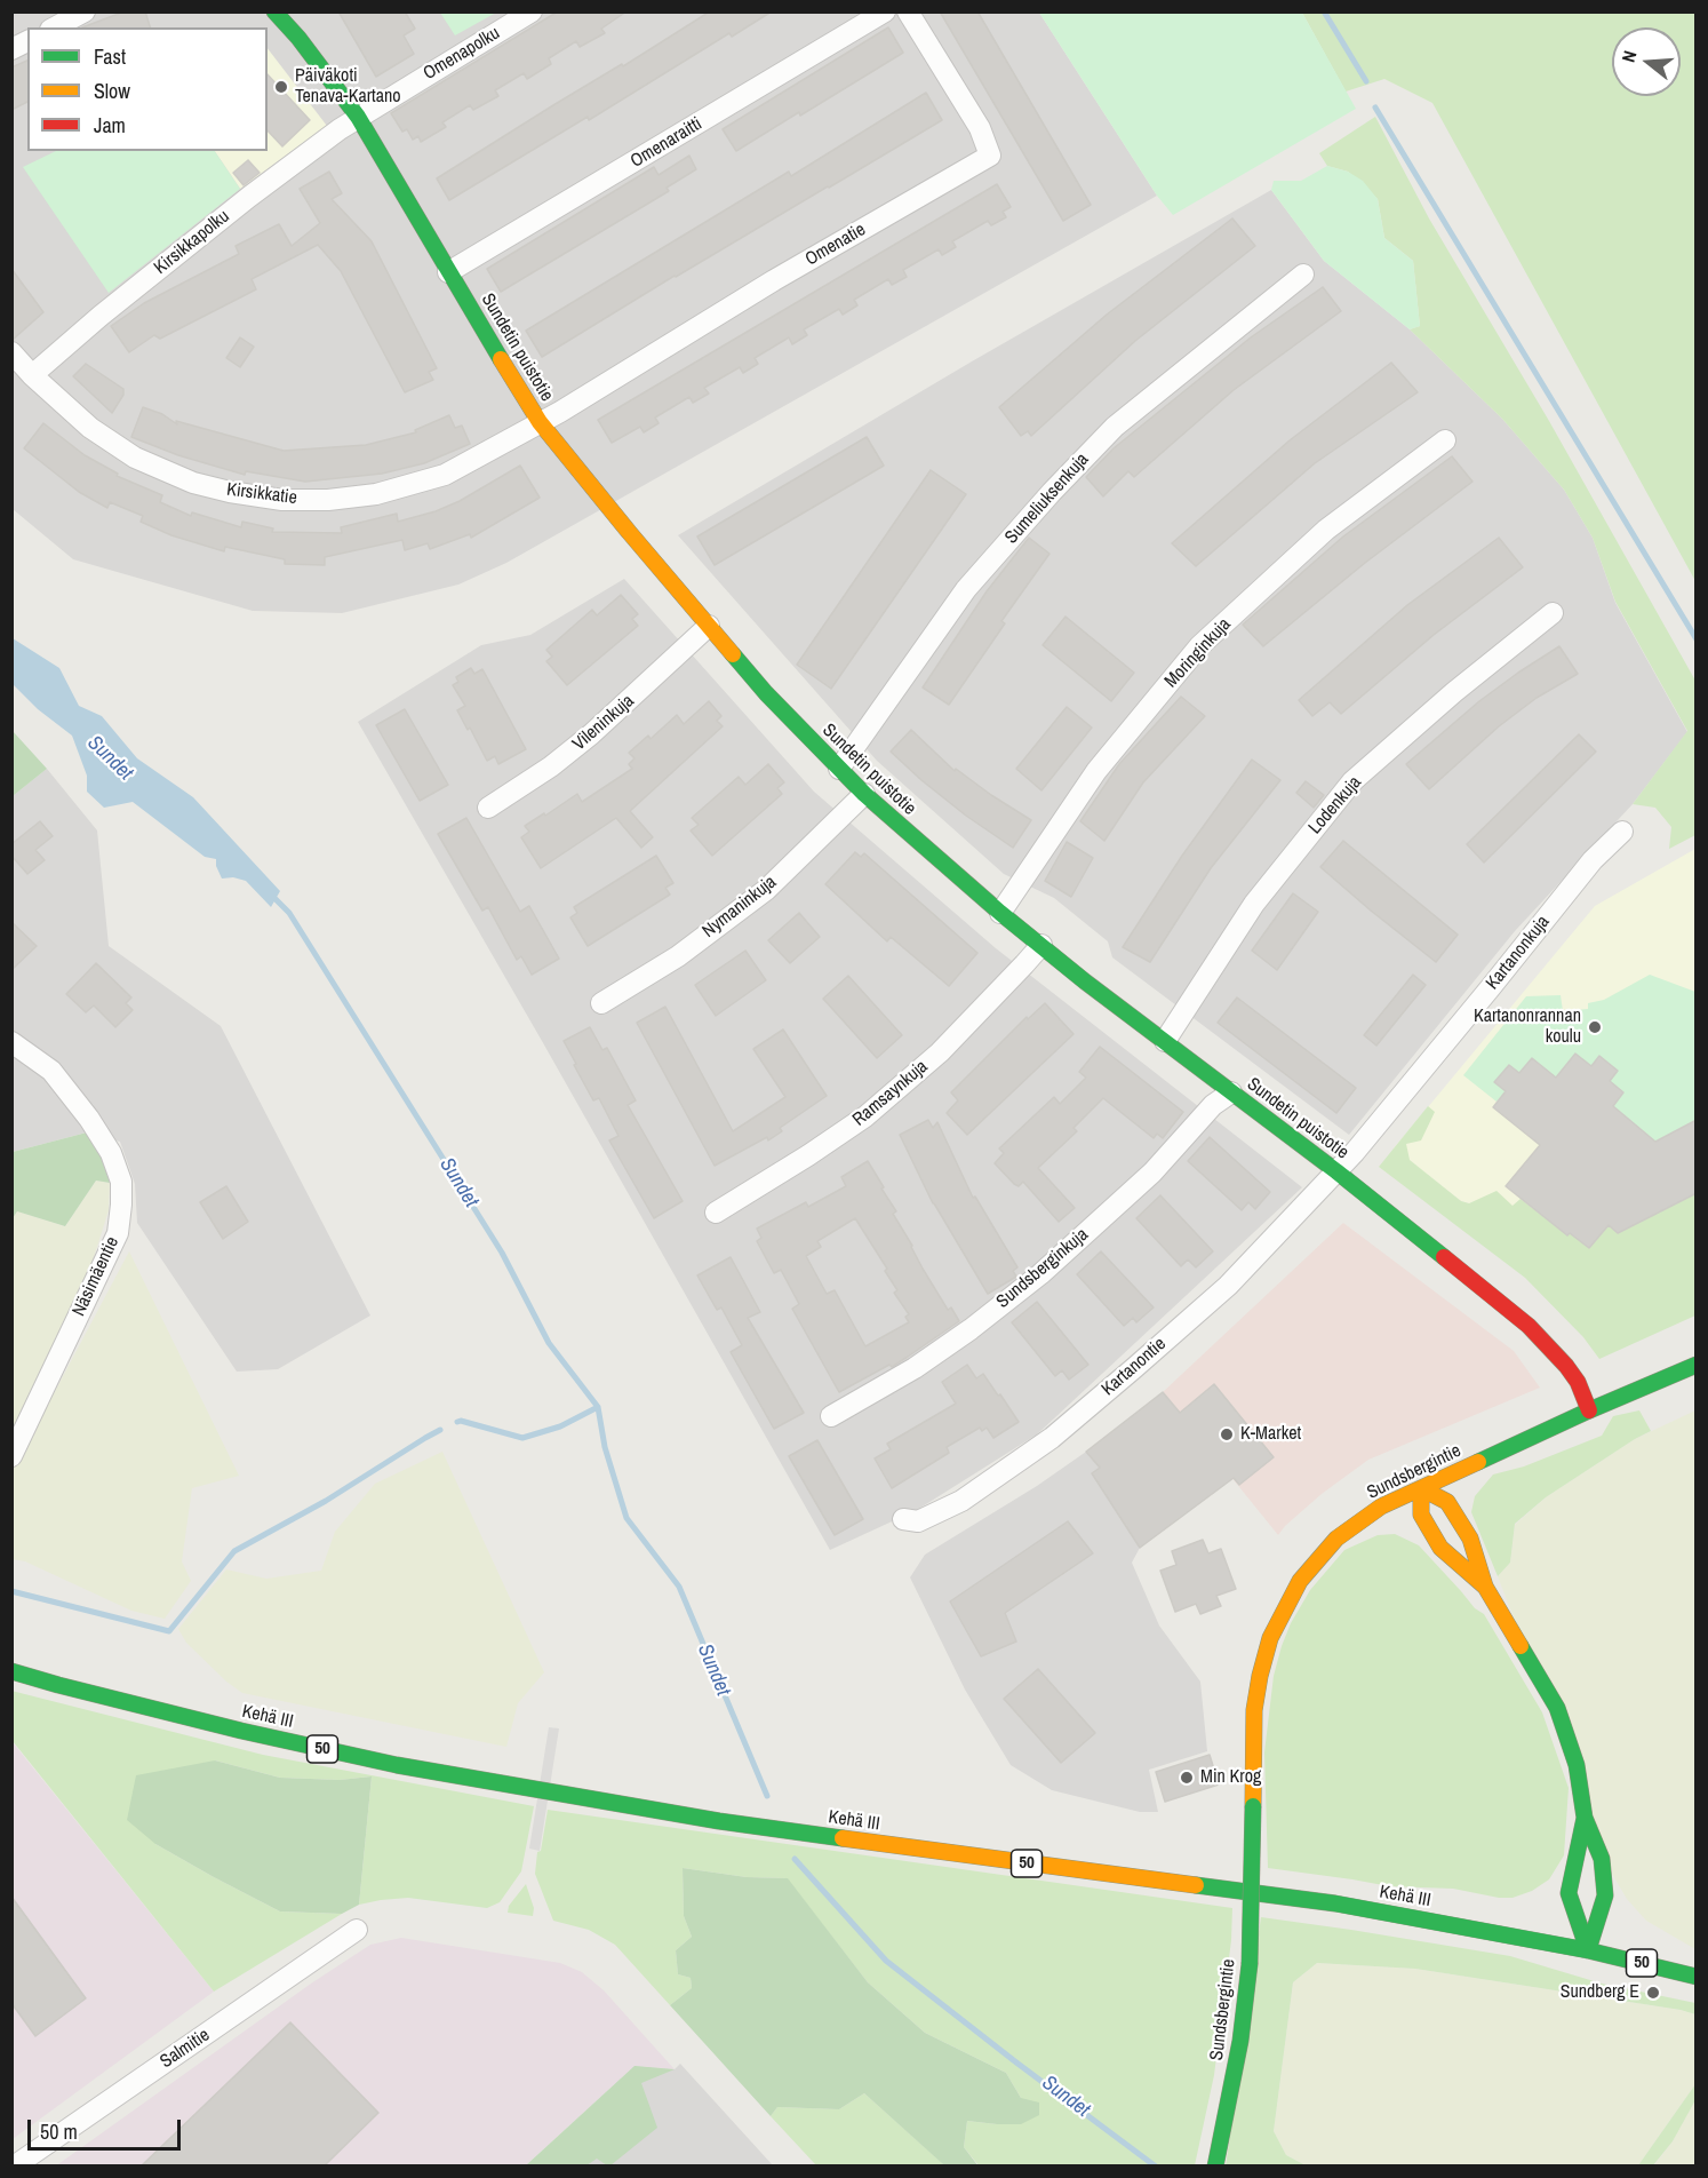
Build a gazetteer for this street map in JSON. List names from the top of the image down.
{
  "streets": {
    "main road": [
      "Sundetin puistotie",
      "Sundsbergintie",
      "Kehä III",
      "50"
    ],
    "street": [
      "Omenapolku",
      "Omenaraitti",
      "Kirsikkapolku",
      "Omenatie",
      "Kirsikkatie",
      "Sumeliuksenkuja",
      "Moringinkuja",
      "Vileninkuja",
      "Lodenkuja",
      "Nymaninkuja",
      "Kartanonkuja",
      "Ramsaynkuja",
      "Sundsberginkuja",
      "Näsimäentie",
      "Kartanontie",
      "Salmitie"
    ]
  },
  "crossings": [
    ["Omenapolku", "Kirsikkapolku"],
    ["Omenapolku", "Sundetin puistotie"],
    ["Omenaraitti", "Sundetin puistotie"],
    ["Kirsikkapolku", "Sundetin puistotie"],
    ["Kirsikkapolku", "Kirsikkatie"],
    ["Omenatie", "Sundetin puistotie"],
    ["Omenatie", "Kirsikkatie"],
    ["Sundetin puistotie", "Kirsikkatie"],
    ["Sundetin puistotie", "Sumeliuksenkuja"],
    ["Sundetin puistotie", "Moringinkuja"],
    ["Sundetin puistotie", "Vileninkuja"],
    ["Sundetin puistotie", "Lodenkuja"],
    ["Sundetin puistotie", "Nymaninkuja"],
    ["Sundetin puistotie", "Kartanonkuja"],
    ["Sundetin puistotie", "Ramsaynkuja"],
    ["Sundetin puistotie", "Sundsberginkuja"],
    ["Sundetin puistotie", "Kartanontie"],
    ["Sundetin puistotie", "Sundsbergintie"],
    ["Kartanonkuja", "Kartanontie"]
  ],
  "water": ["Sundet"],
  "places": [
    "Päiväkoti Tenava-Kartano",
    "Kartanonrannan koulu",
    "K-Market",
    "Min Krog",
    "Sundberg E"
  ],
  "legend": ["Fast", "Slow", "Jam"],
  "scale_bar": "50 m",
  "north": "left"
}
